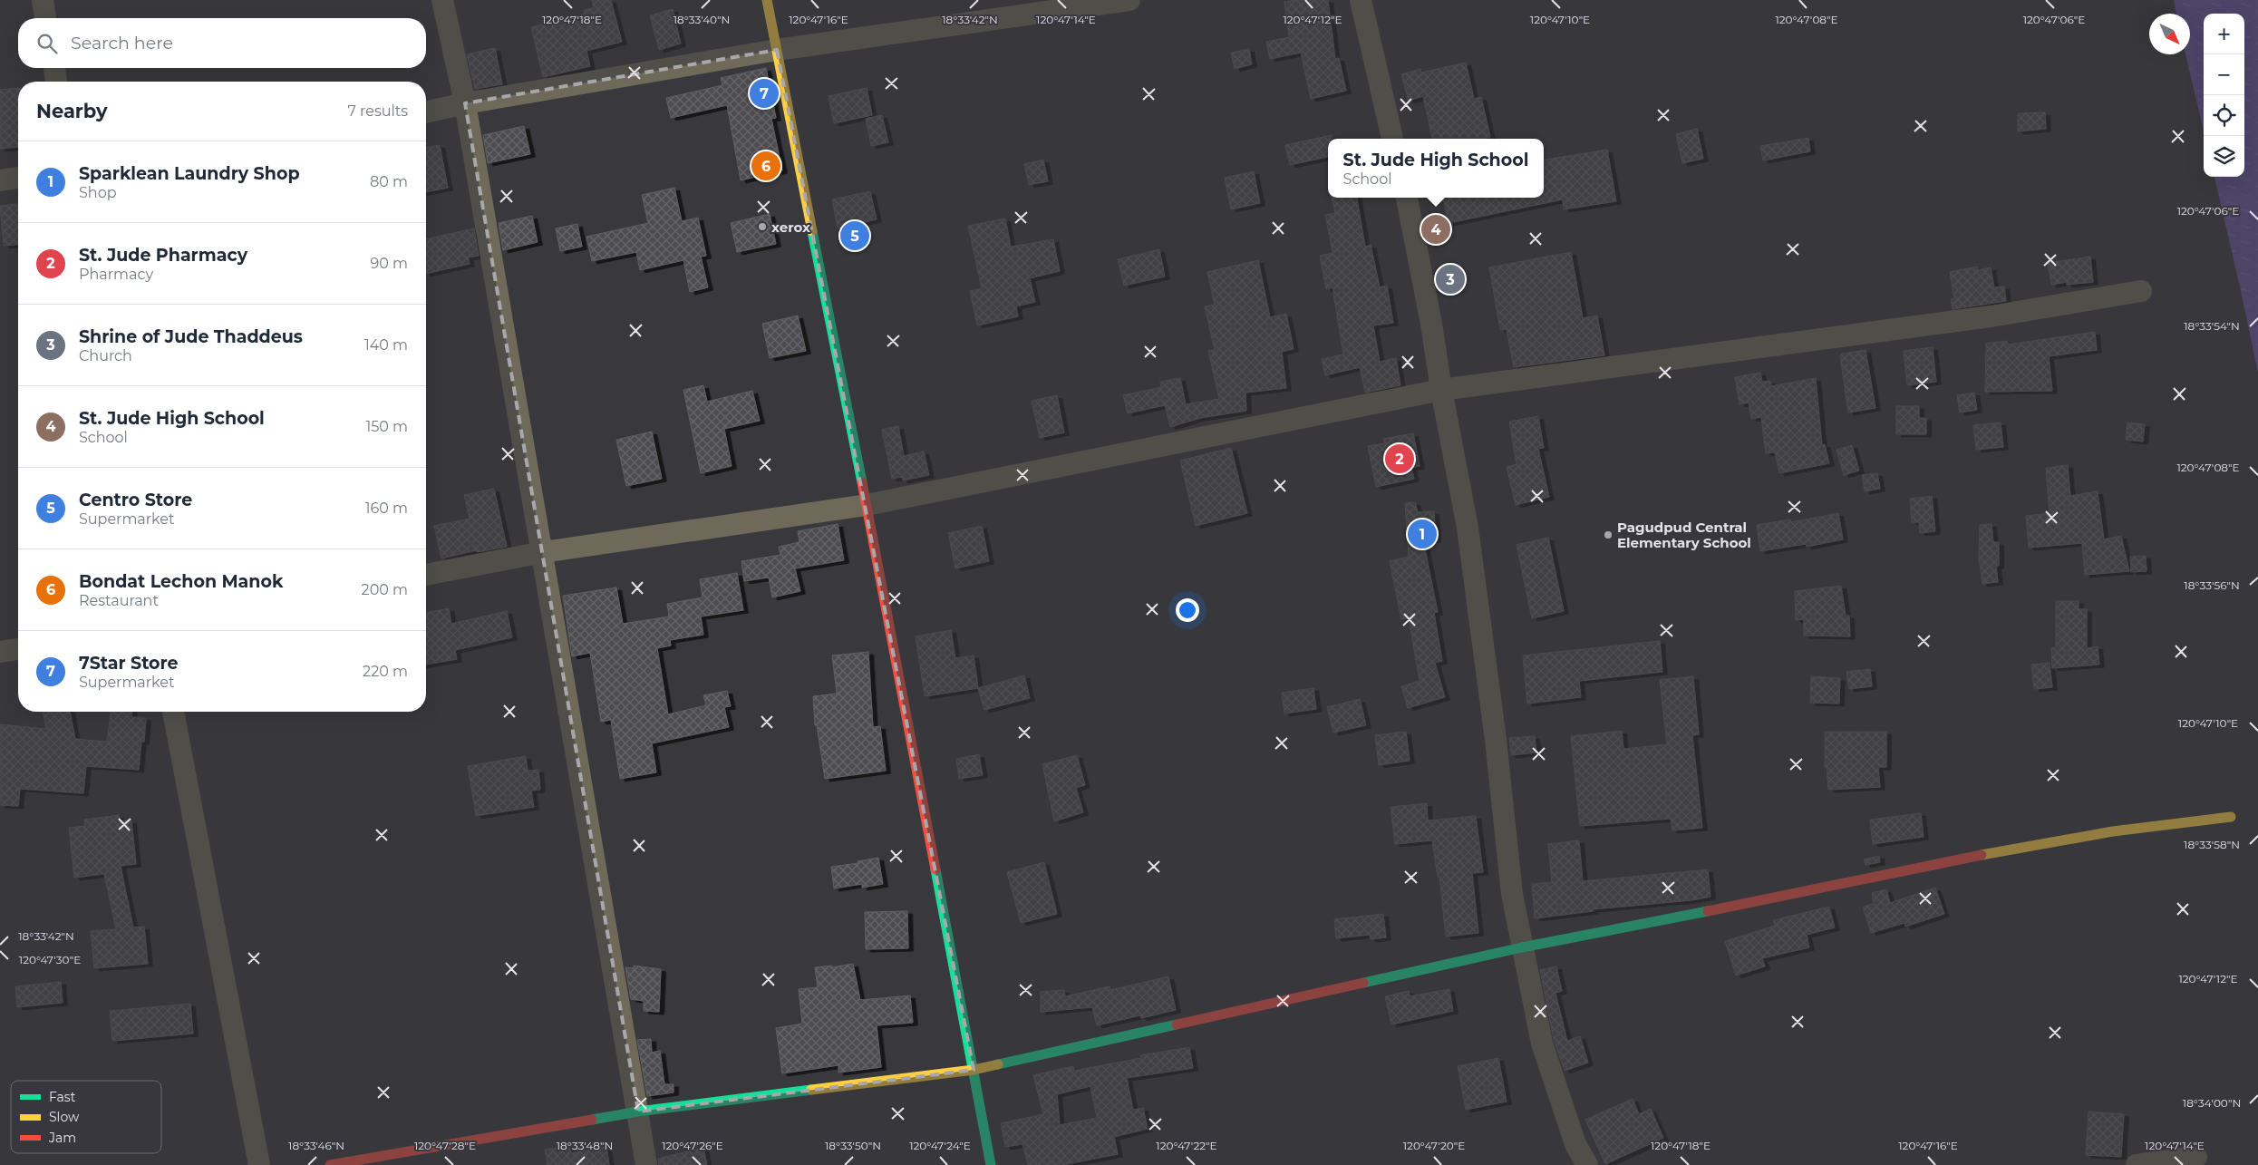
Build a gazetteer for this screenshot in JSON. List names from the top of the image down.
{
  "places": ["xerox", "Pagudpud Central Elementary School"],
  "legend": ["Fast", "Slow", "Jam"],
  "north": "bottom right",
  "page": {
    "map_buttons": ["+", "−"],
    "search": "Search here",
    "pins": [
      "7",
      "6",
      "4",
      "5",
      "3",
      "2",
      "1"
    ],
    "heading": ["Nearby", "7 results"],
    "popup": ["St. Jude High School", "School"],
    "list": [
      {
        "mark": "1",
        "name": "Sparklean Laundry Shop",
        "note": "Shop",
        "value": "80 m"
      },
      {
        "mark": "2",
        "name": "St. Jude Pharmacy",
        "note": "Pharmacy",
        "value": "90 m"
      },
      {
        "mark": "3",
        "name": "Shrine of Jude Thaddeus",
        "note": "Church",
        "value": "140 m"
      },
      {
        "mark": "4",
        "name": "St. Jude High School",
        "note": "School",
        "value": "150 m"
      },
      {
        "mark": "5",
        "name": "Centro Store",
        "note": "Supermarket",
        "value": "160 m"
      },
      {
        "mark": "6",
        "name": "Bondat Lechon Manok",
        "note": "Restaurant",
        "value": "200 m"
      },
      {
        "mark": "7",
        "name": "7Star Store",
        "note": "Supermarket",
        "value": "220 m"
      }
    ]
  },
  "coordinates": [
    "18°33'40\"N",
    "18°33'42\"N",
    "120°47'18\"E",
    "120°47'16\"E",
    "120°47'14\"E",
    "120°47'12\"E",
    "120°47'10\"E",
    "120°47'08\"E",
    "120°47'06\"E",
    "18°33'54\"N",
    "18°33'56\"N",
    "18°33'58\"N",
    "120°47'30\"E",
    "18°34'00\"N",
    "120°47'28\"E",
    "120°47'26\"E",
    "120°47'24\"E",
    "120°47'22\"E",
    "120°47'20\"E",
    "18°33'46\"N",
    "18°33'48\"N",
    "18°33'50\"N"
  ]
}
